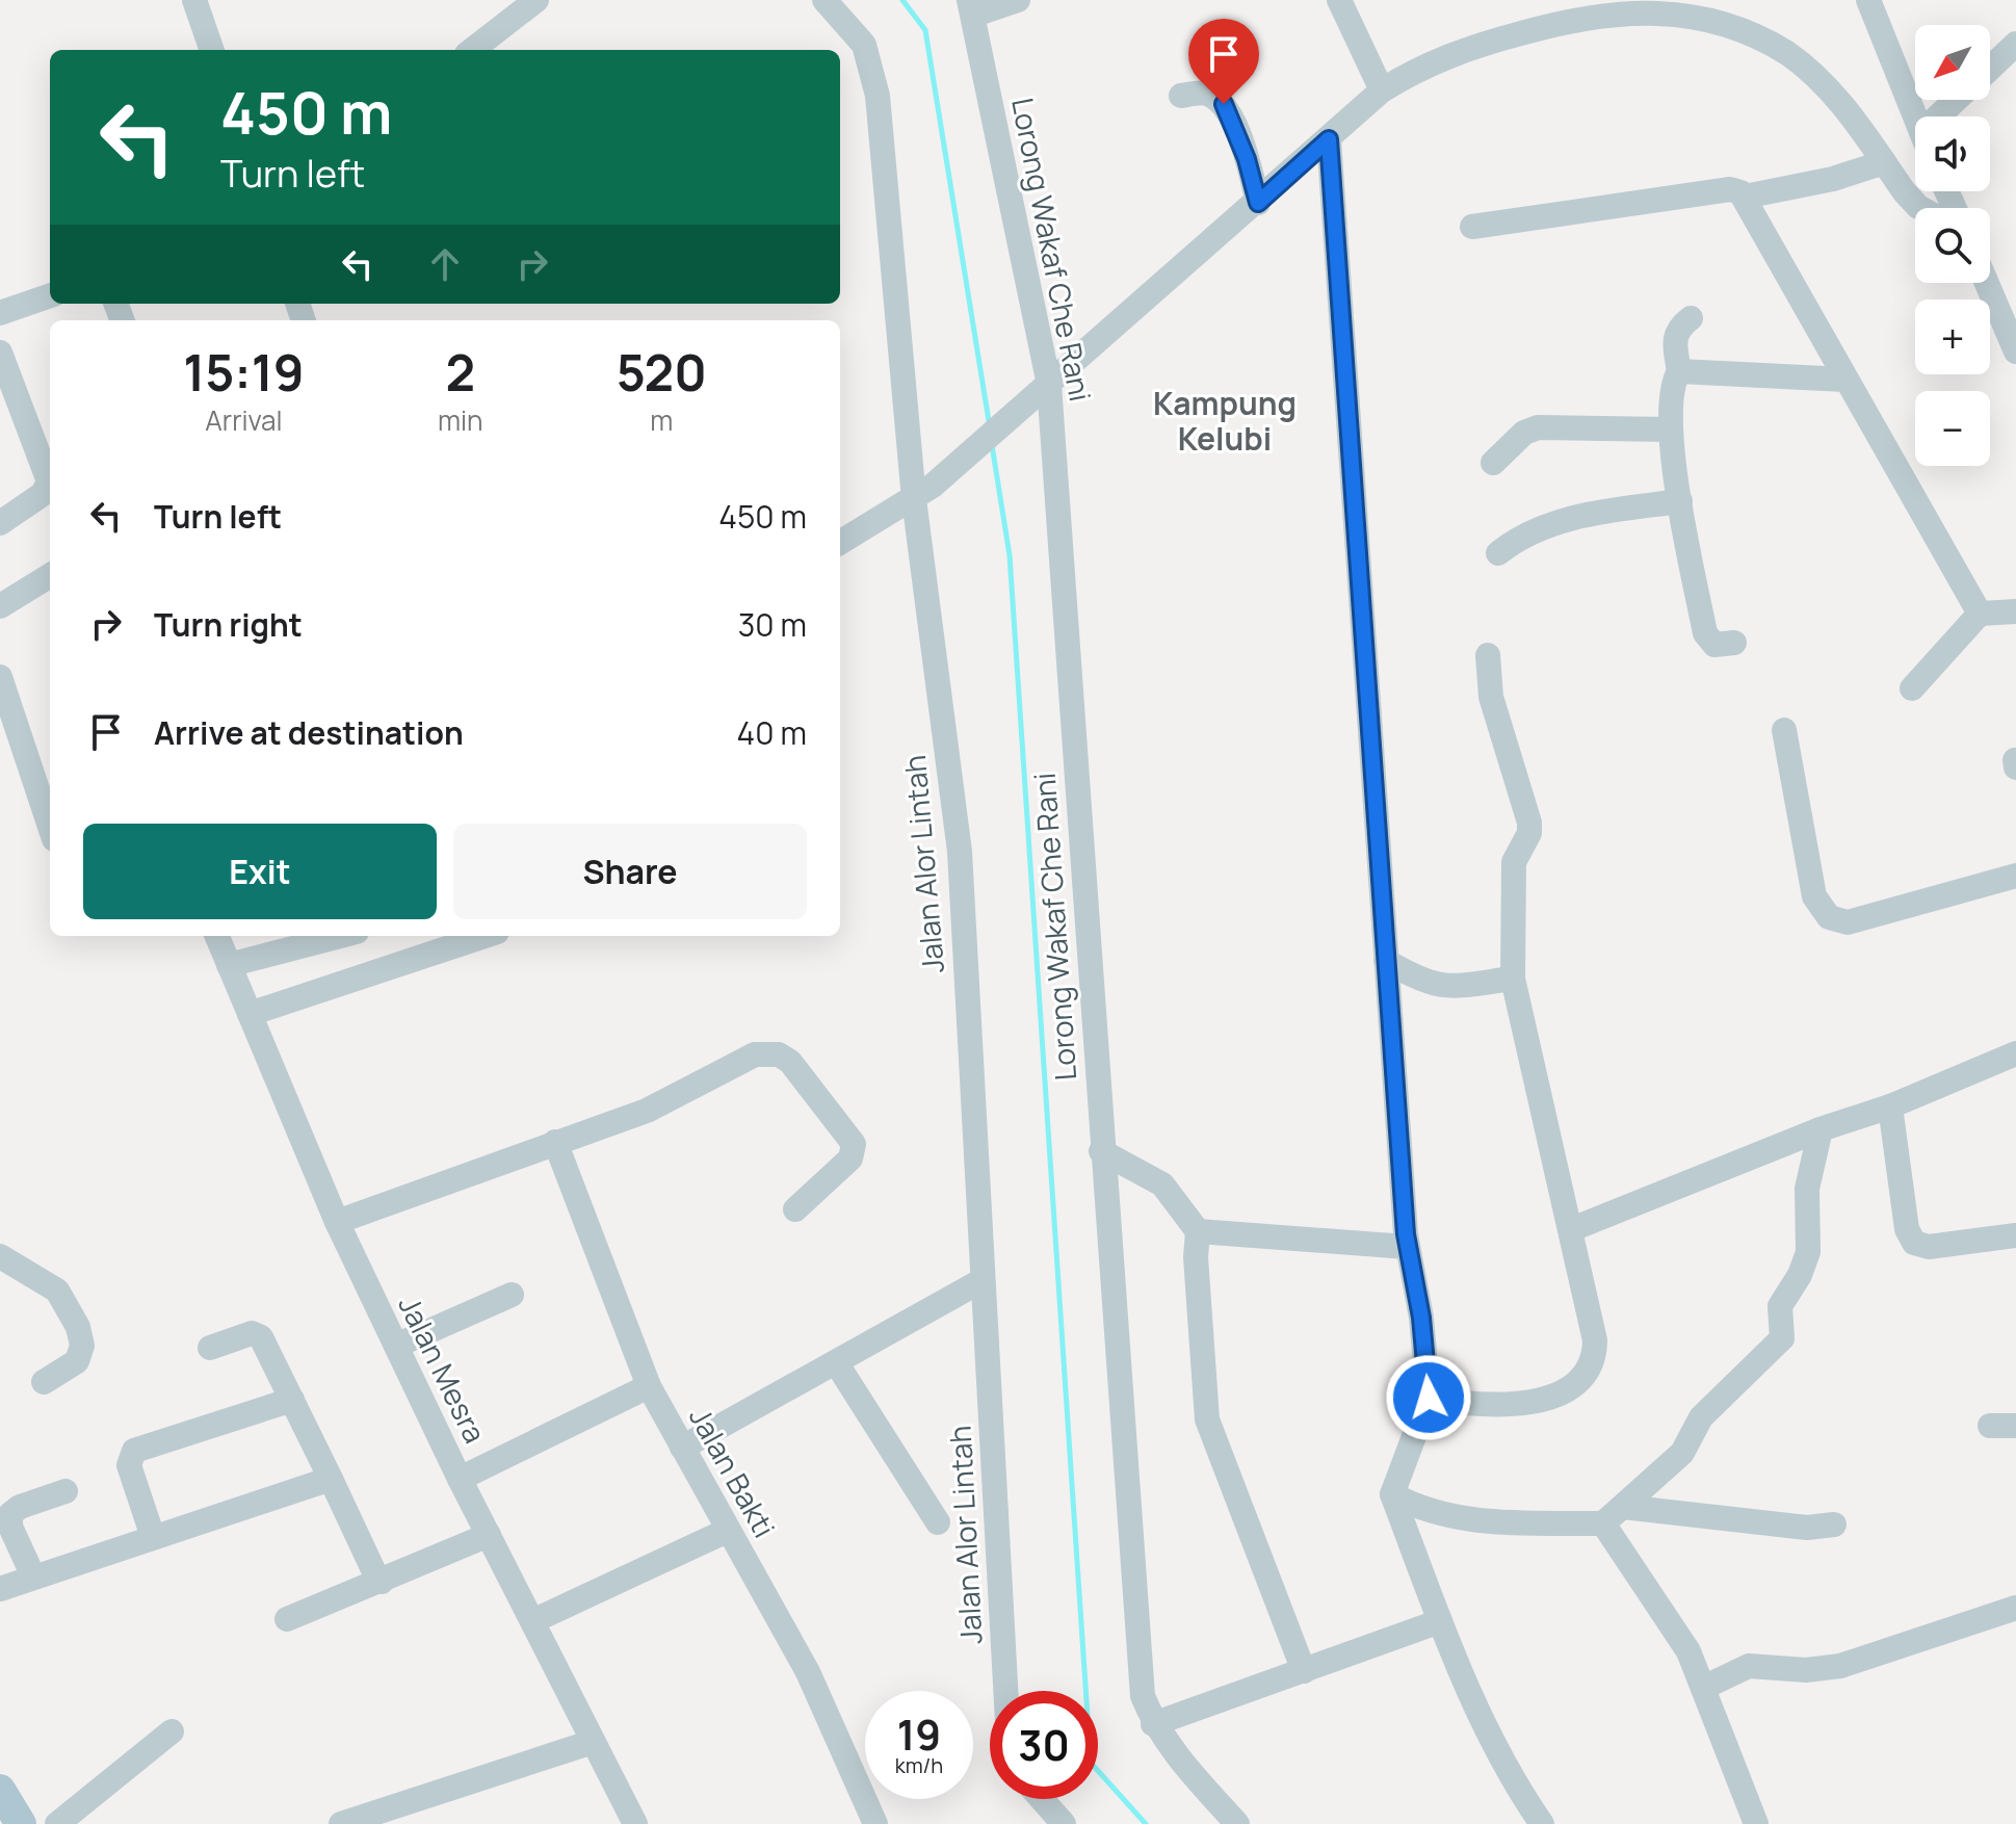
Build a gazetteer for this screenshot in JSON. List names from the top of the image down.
{
  "streets": {
    "street": [
      "Lorong Wakaf Che Rani",
      "Jalan Alor Lintah",
      "Jalan Mesra",
      "Jalan Bakti"
    ]
  },
  "districts": ["Kampung Kelubi"],
  "north": "bottom left",
  "page": {
    "map_buttons": ["+", "−"],
    "turn": ["450 m", "Turn left"],
    "eta": [
      "15:19",
      "Arrival",
      "2",
      "min",
      "520",
      "m"
    ],
    "list": [
      {
        "name": "Turn left",
        "value": "450 m"
      },
      {
        "name": "Turn right",
        "value": "30 m"
      },
      {
        "name": "Arrive at destination",
        "value": "40 m"
      }
    ],
    "buttons": ["Exit", "Share"],
    "speed": "19 km/h",
    "limit": "30"
  }
}
